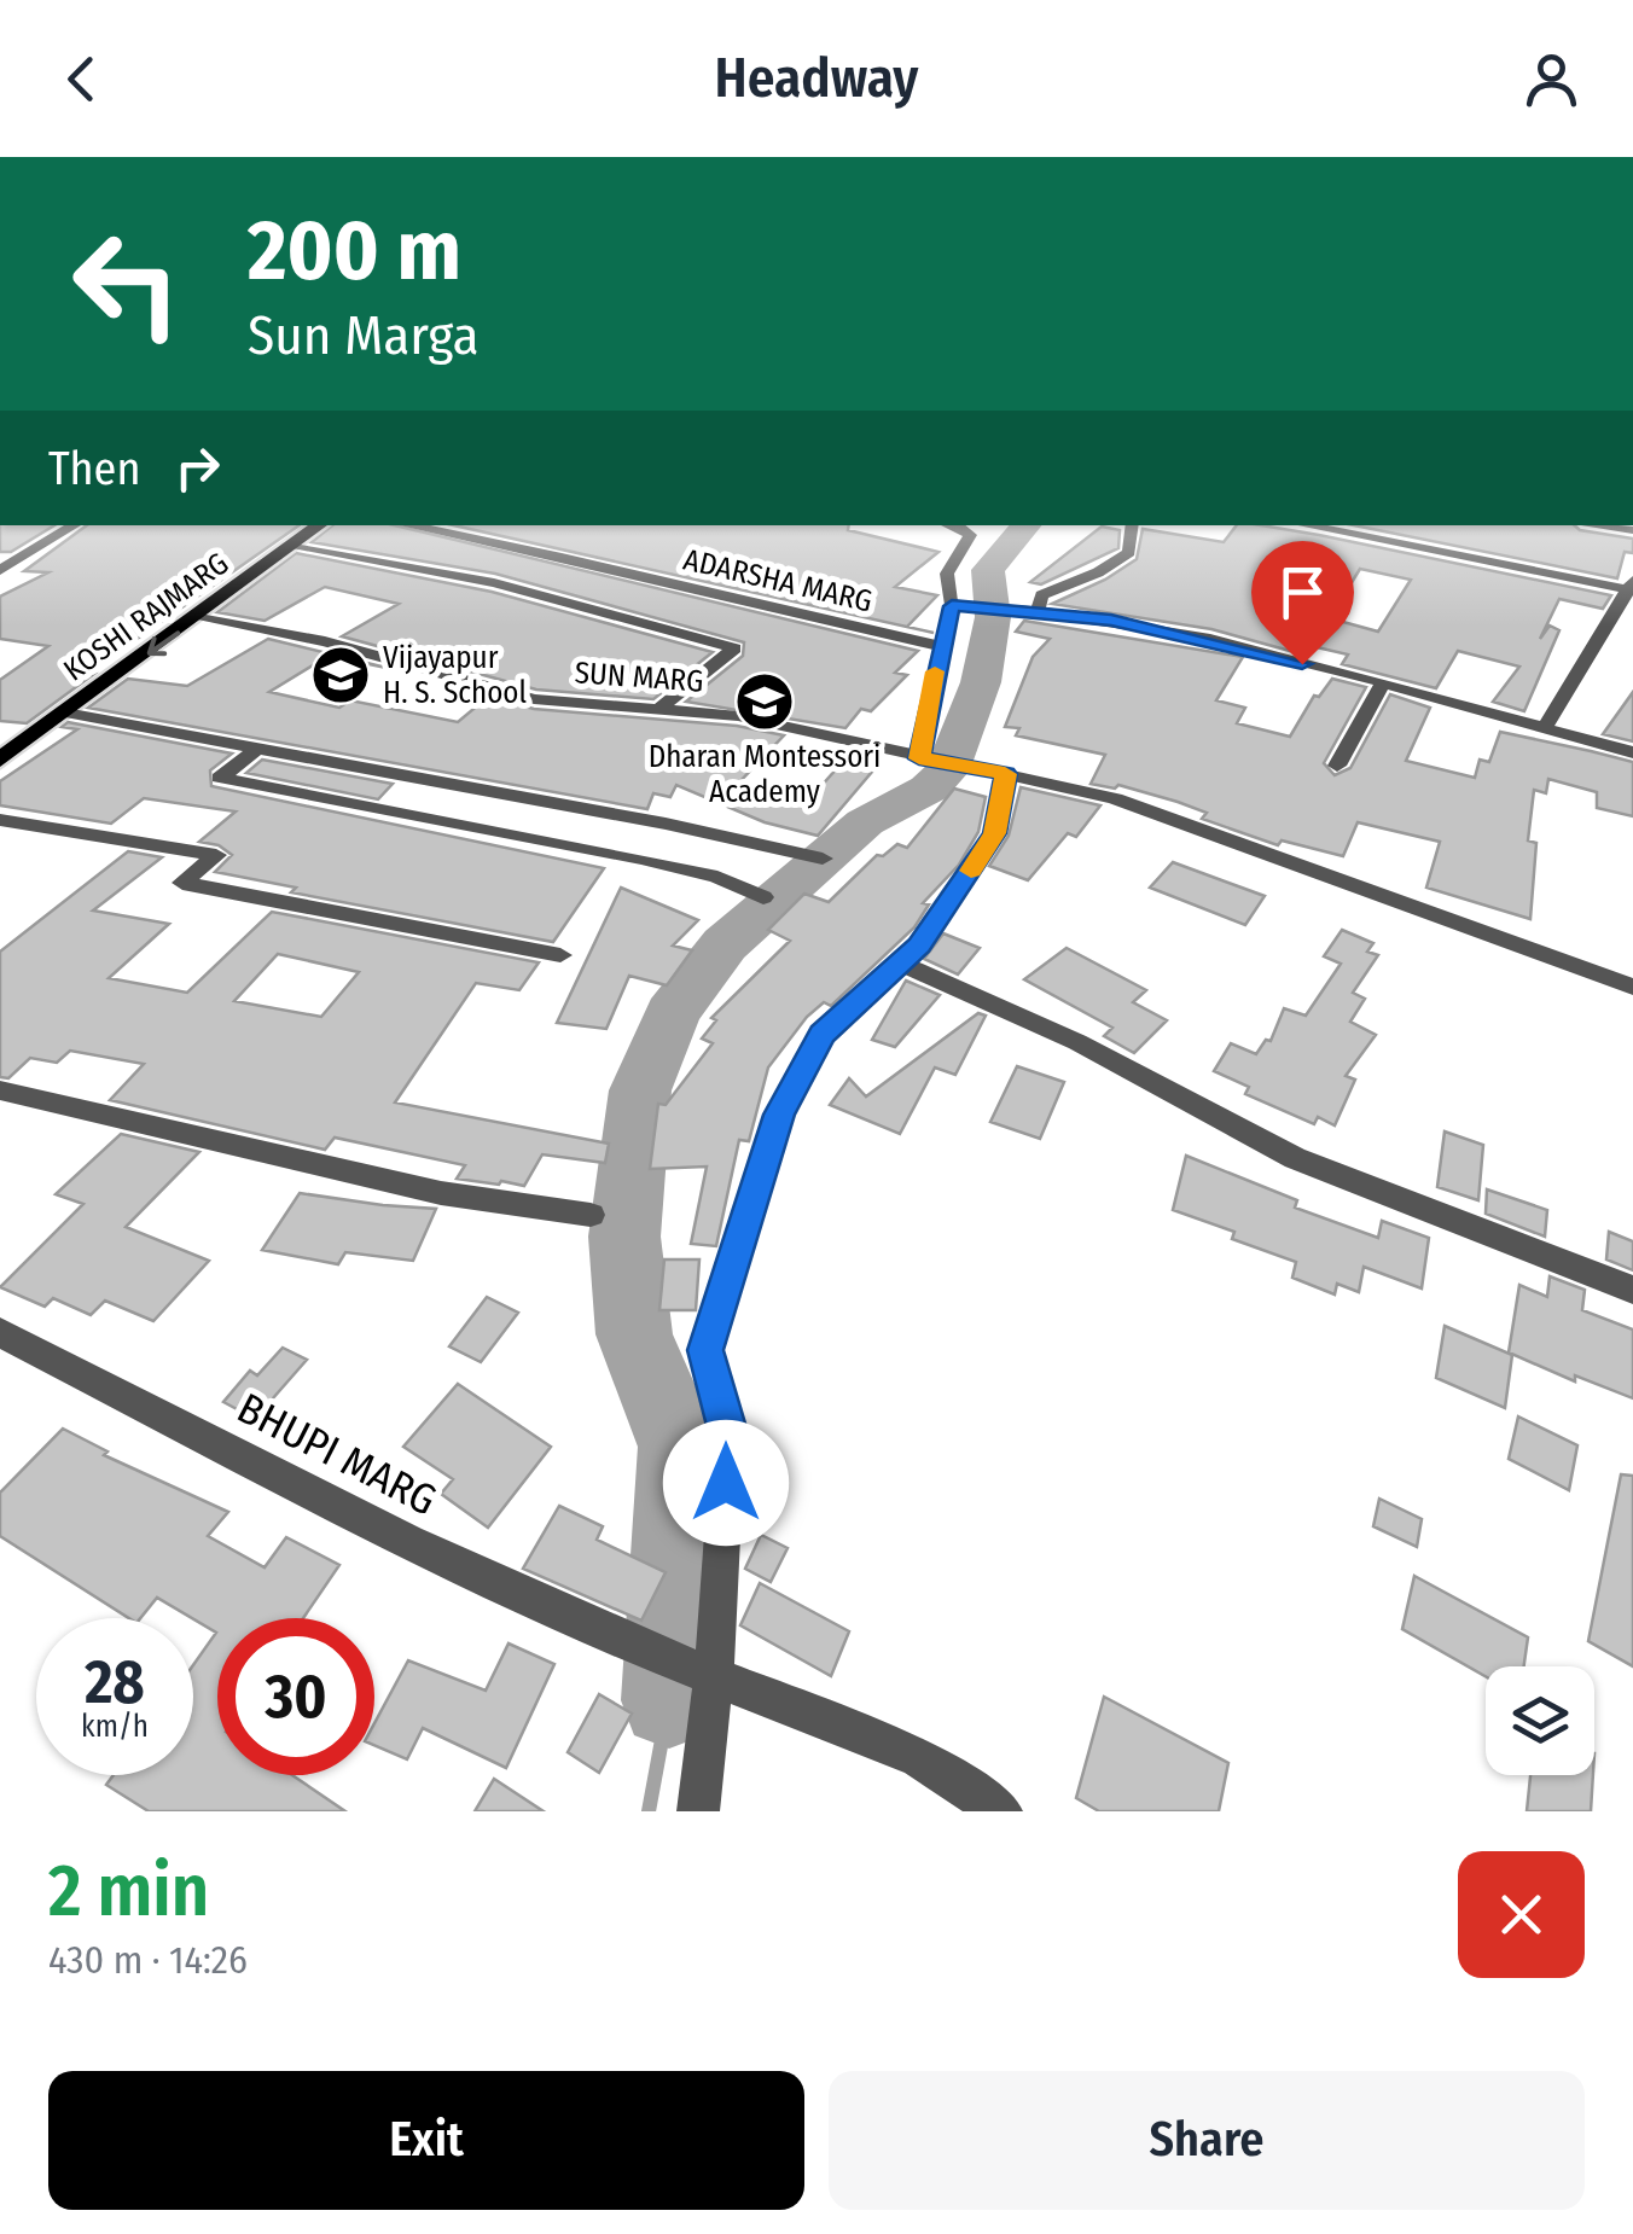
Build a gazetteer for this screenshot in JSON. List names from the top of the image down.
{
  "streets": {
    "main road": ["KOSHI RAJMARG"],
    "street": ["ADARSHA MARG", "SUN MARG", "BHUPI MARG"]
  },
  "crossings": [
    ["KOSHI RAJMARG", "SUN MARG"]
  ],
  "one_way": ["KOSHI RAJMARG"],
  "places": {
    "school or university": ["Vijayapur H. S. School", "Dharan Montessori Academy"]
  },
  "page": {
    "header": "Headway",
    "turn": ["200 m", "Sun Marga"],
    "then": "Then",
    "speed": "28 km/h",
    "limit": "30",
    "heading": ["2 min", "430 m · 14:26"],
    "buttons": ["Exit", "Share"]
  }
}
